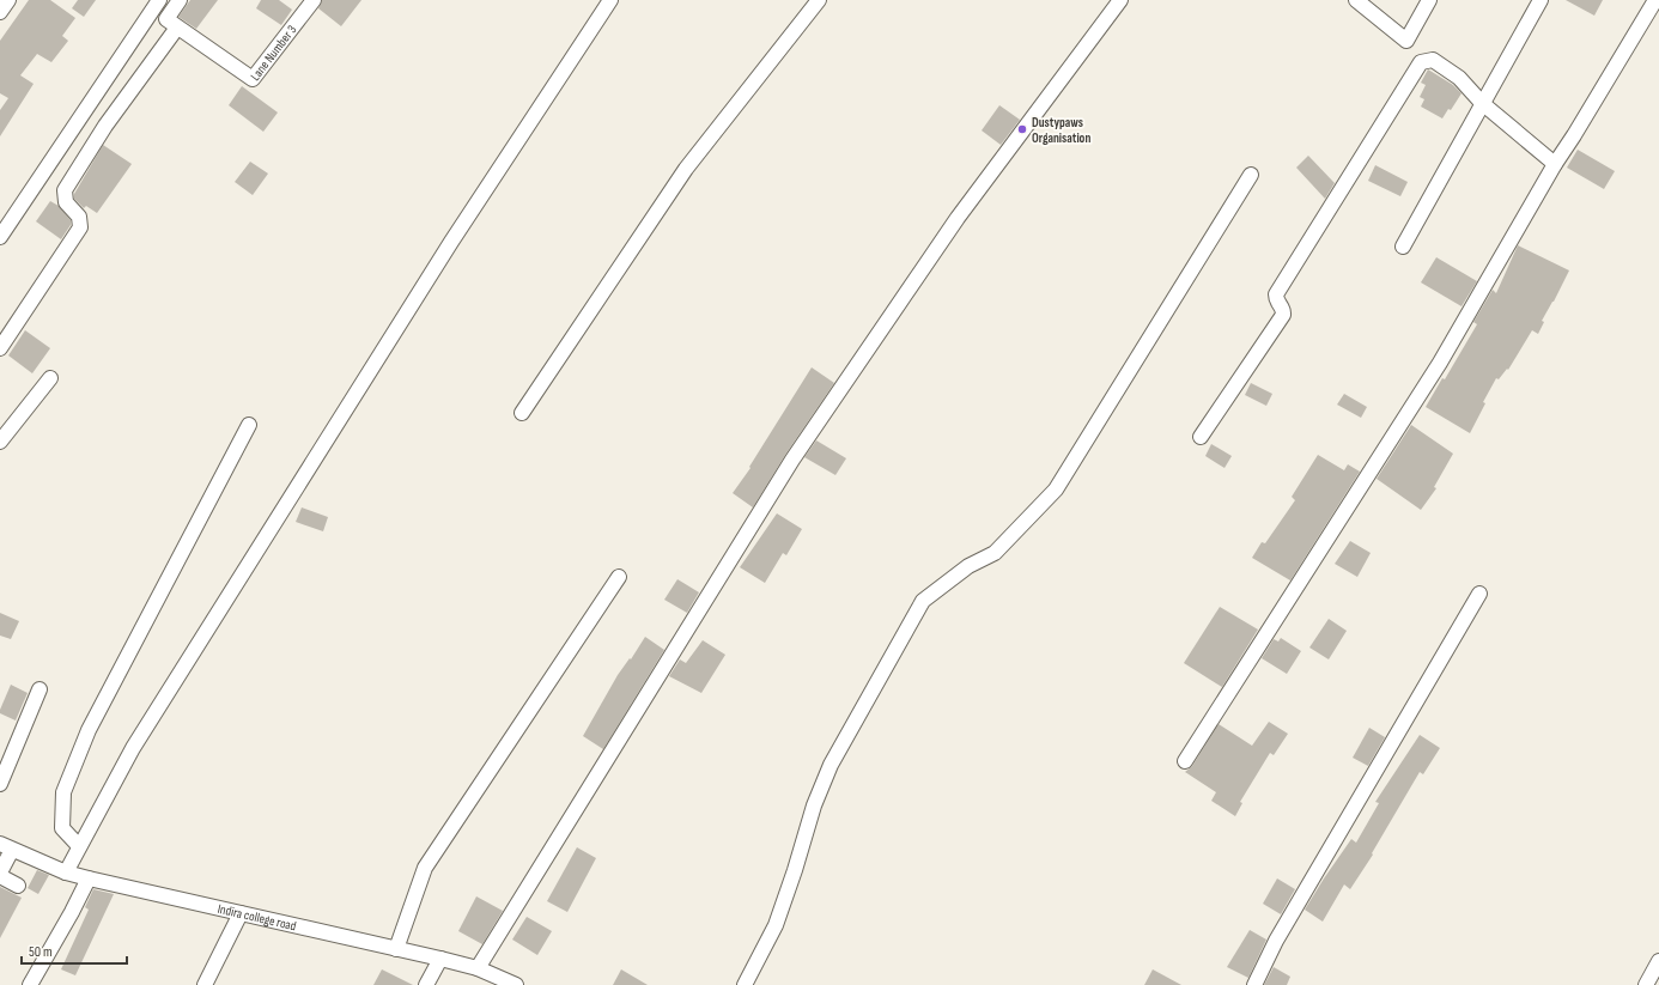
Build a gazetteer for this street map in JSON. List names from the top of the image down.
{
  "streets": {
    "street": ["Lane Number 3", "Indira college road"]
  },
  "places": ["Dustypaws Organisation"],
  "scale_bar": "50 m"
}
